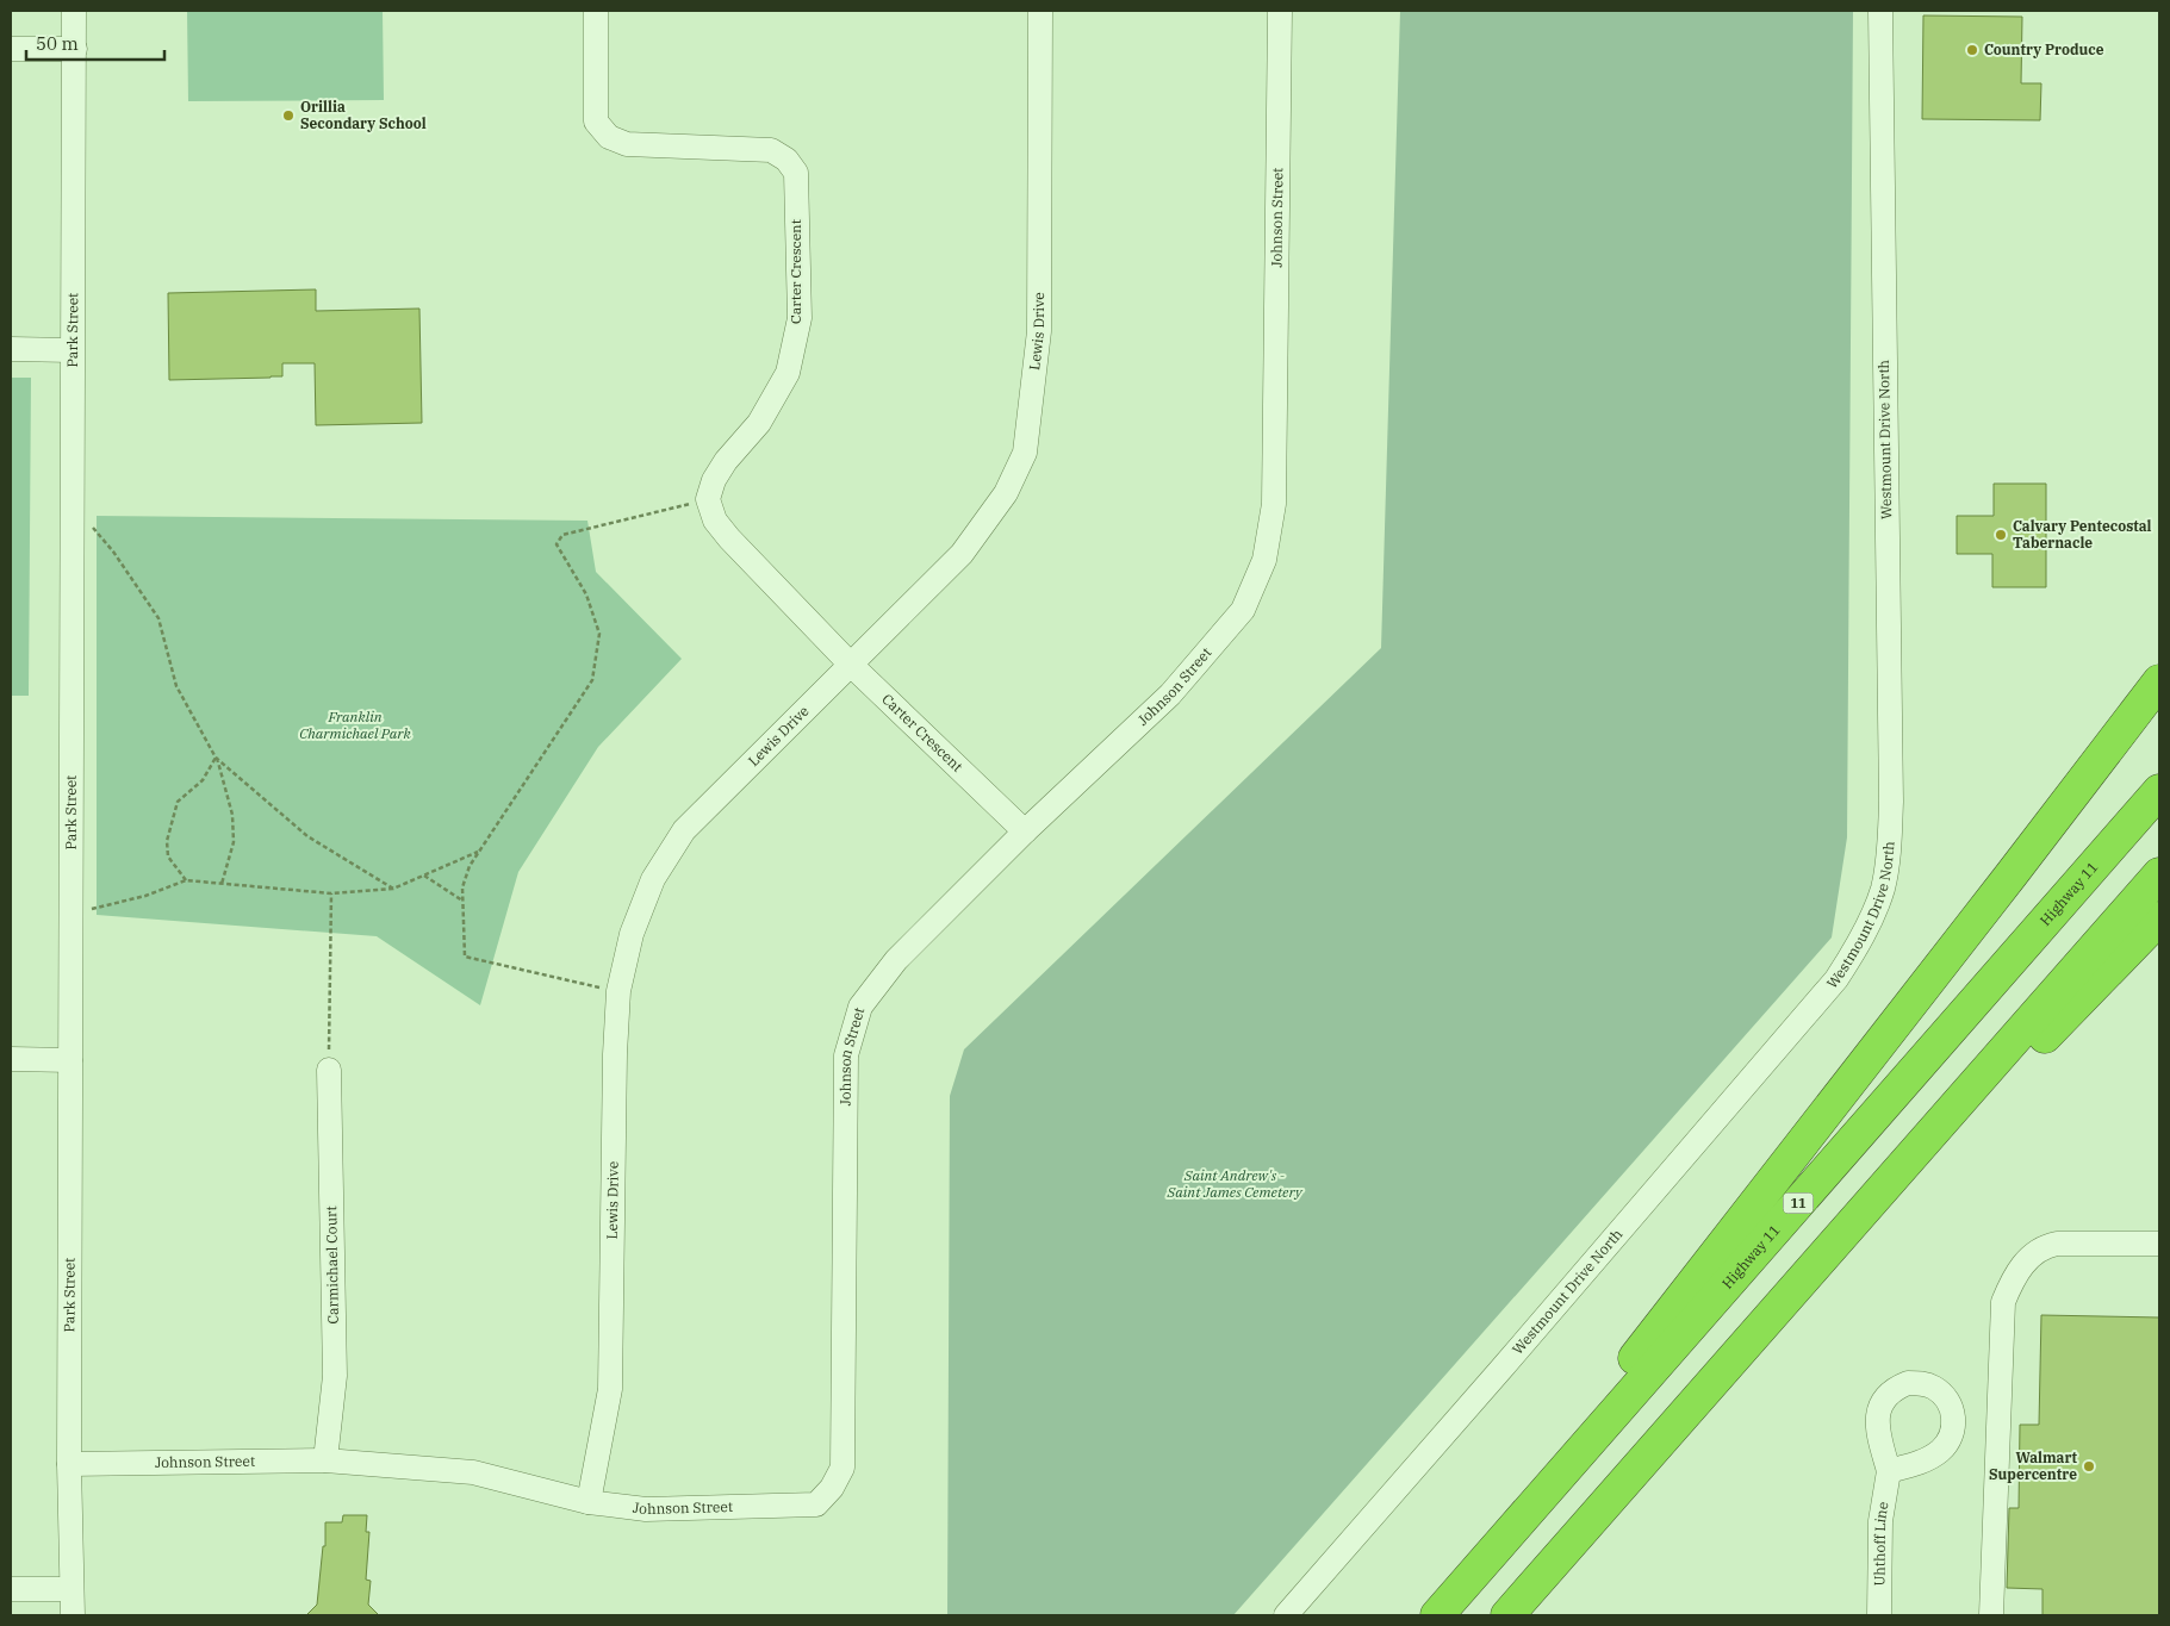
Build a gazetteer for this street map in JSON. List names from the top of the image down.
{
  "streets": {
    "highway": ["Highway 11", "11"],
    "street": [
      "Johnson Street",
      "Carter Crescent",
      "Park Street",
      "Lewis Drive",
      "Westmount Drive North",
      "Carmichael Court",
      "Uhthoff Line"
    ]
  },
  "crossings": [
    ["Johnson Street", "Carter Crescent"],
    ["Johnson Street", "Park Street"],
    ["Johnson Street", "Lewis Drive"],
    ["Johnson Street", "Carmichael Court"],
    ["Carter Crescent", "Lewis Drive"]
  ],
  "parks": ["Franklin Charmichael Park", "Saint Andrew's - Saint James Cemetery"],
  "places": [
    "Country Produce",
    "Orillia Secondary School",
    "Calvary Pentecostal Tabernacle",
    "Walmart Supercentre"
  ],
  "scale_bar": "50 m"
}
